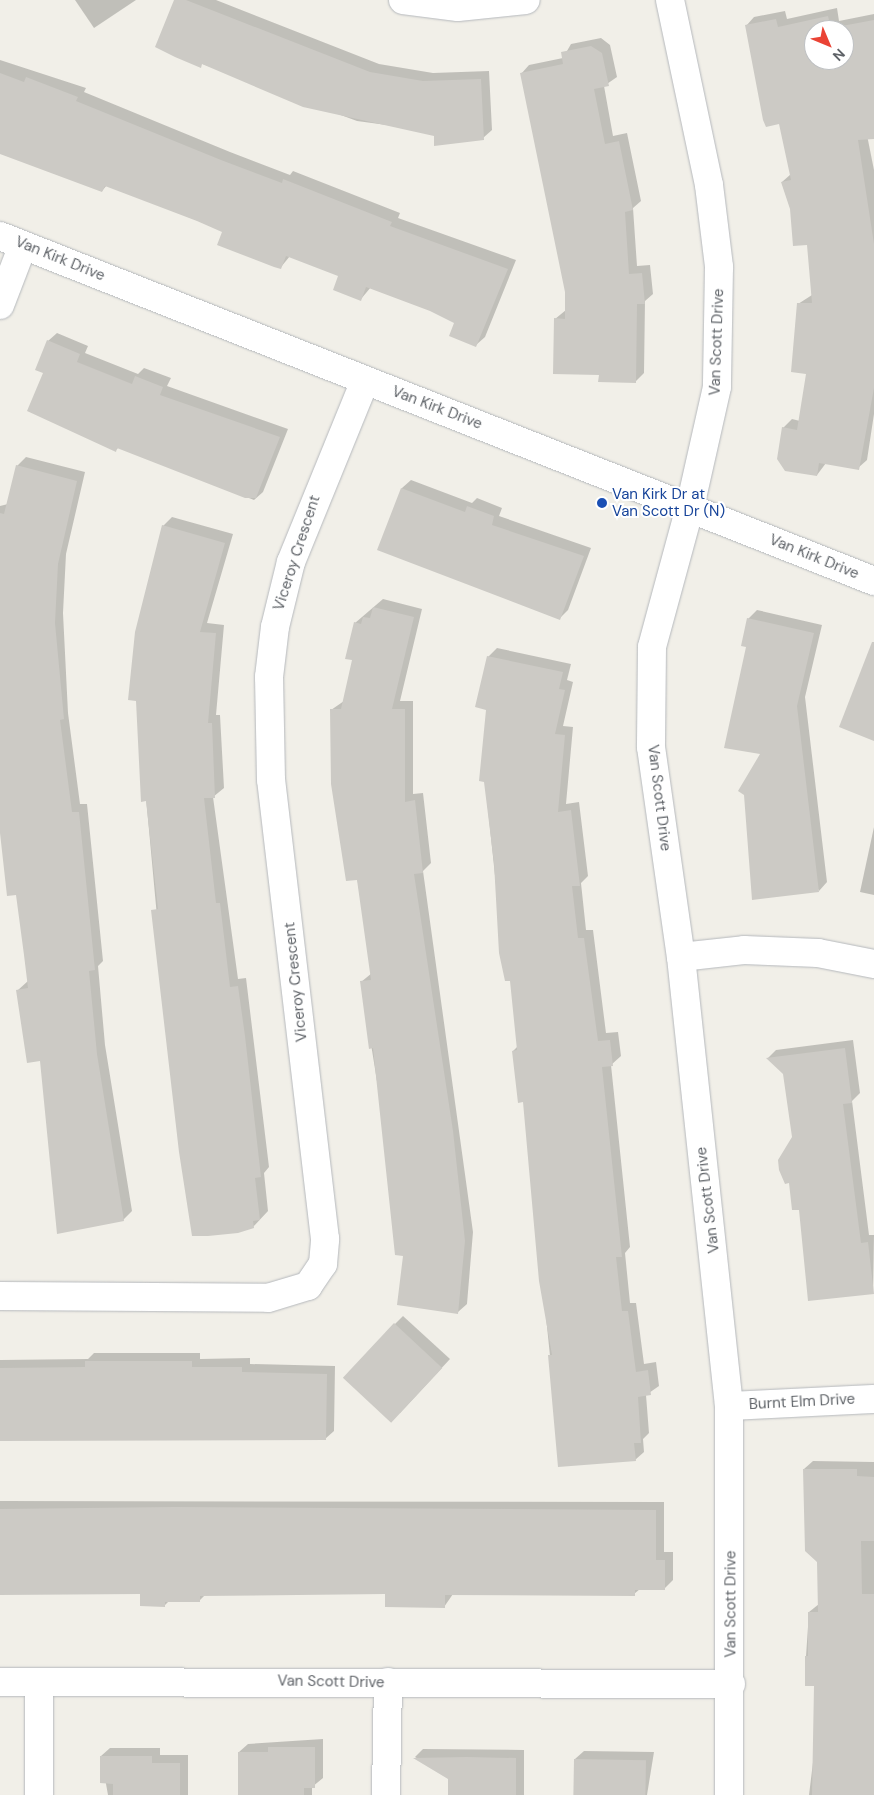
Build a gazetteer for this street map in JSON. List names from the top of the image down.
{
  "streets": {
    "street": [
      "Van Kirk Drive",
      "Van Scott Drive",
      "Viceroy Crescent",
      "Burnt Elm Drive"
    ]
  },
  "crossings": [
    ["Van Kirk Drive", "Van Scott Drive"],
    ["Van Kirk Drive", "Viceroy Crescent"],
    ["Van Scott Drive", "Burnt Elm Drive"]
  ],
  "places": ["Van Kirk Dr at Van Scott Dr (N)"],
  "north": "bottom right"
}
